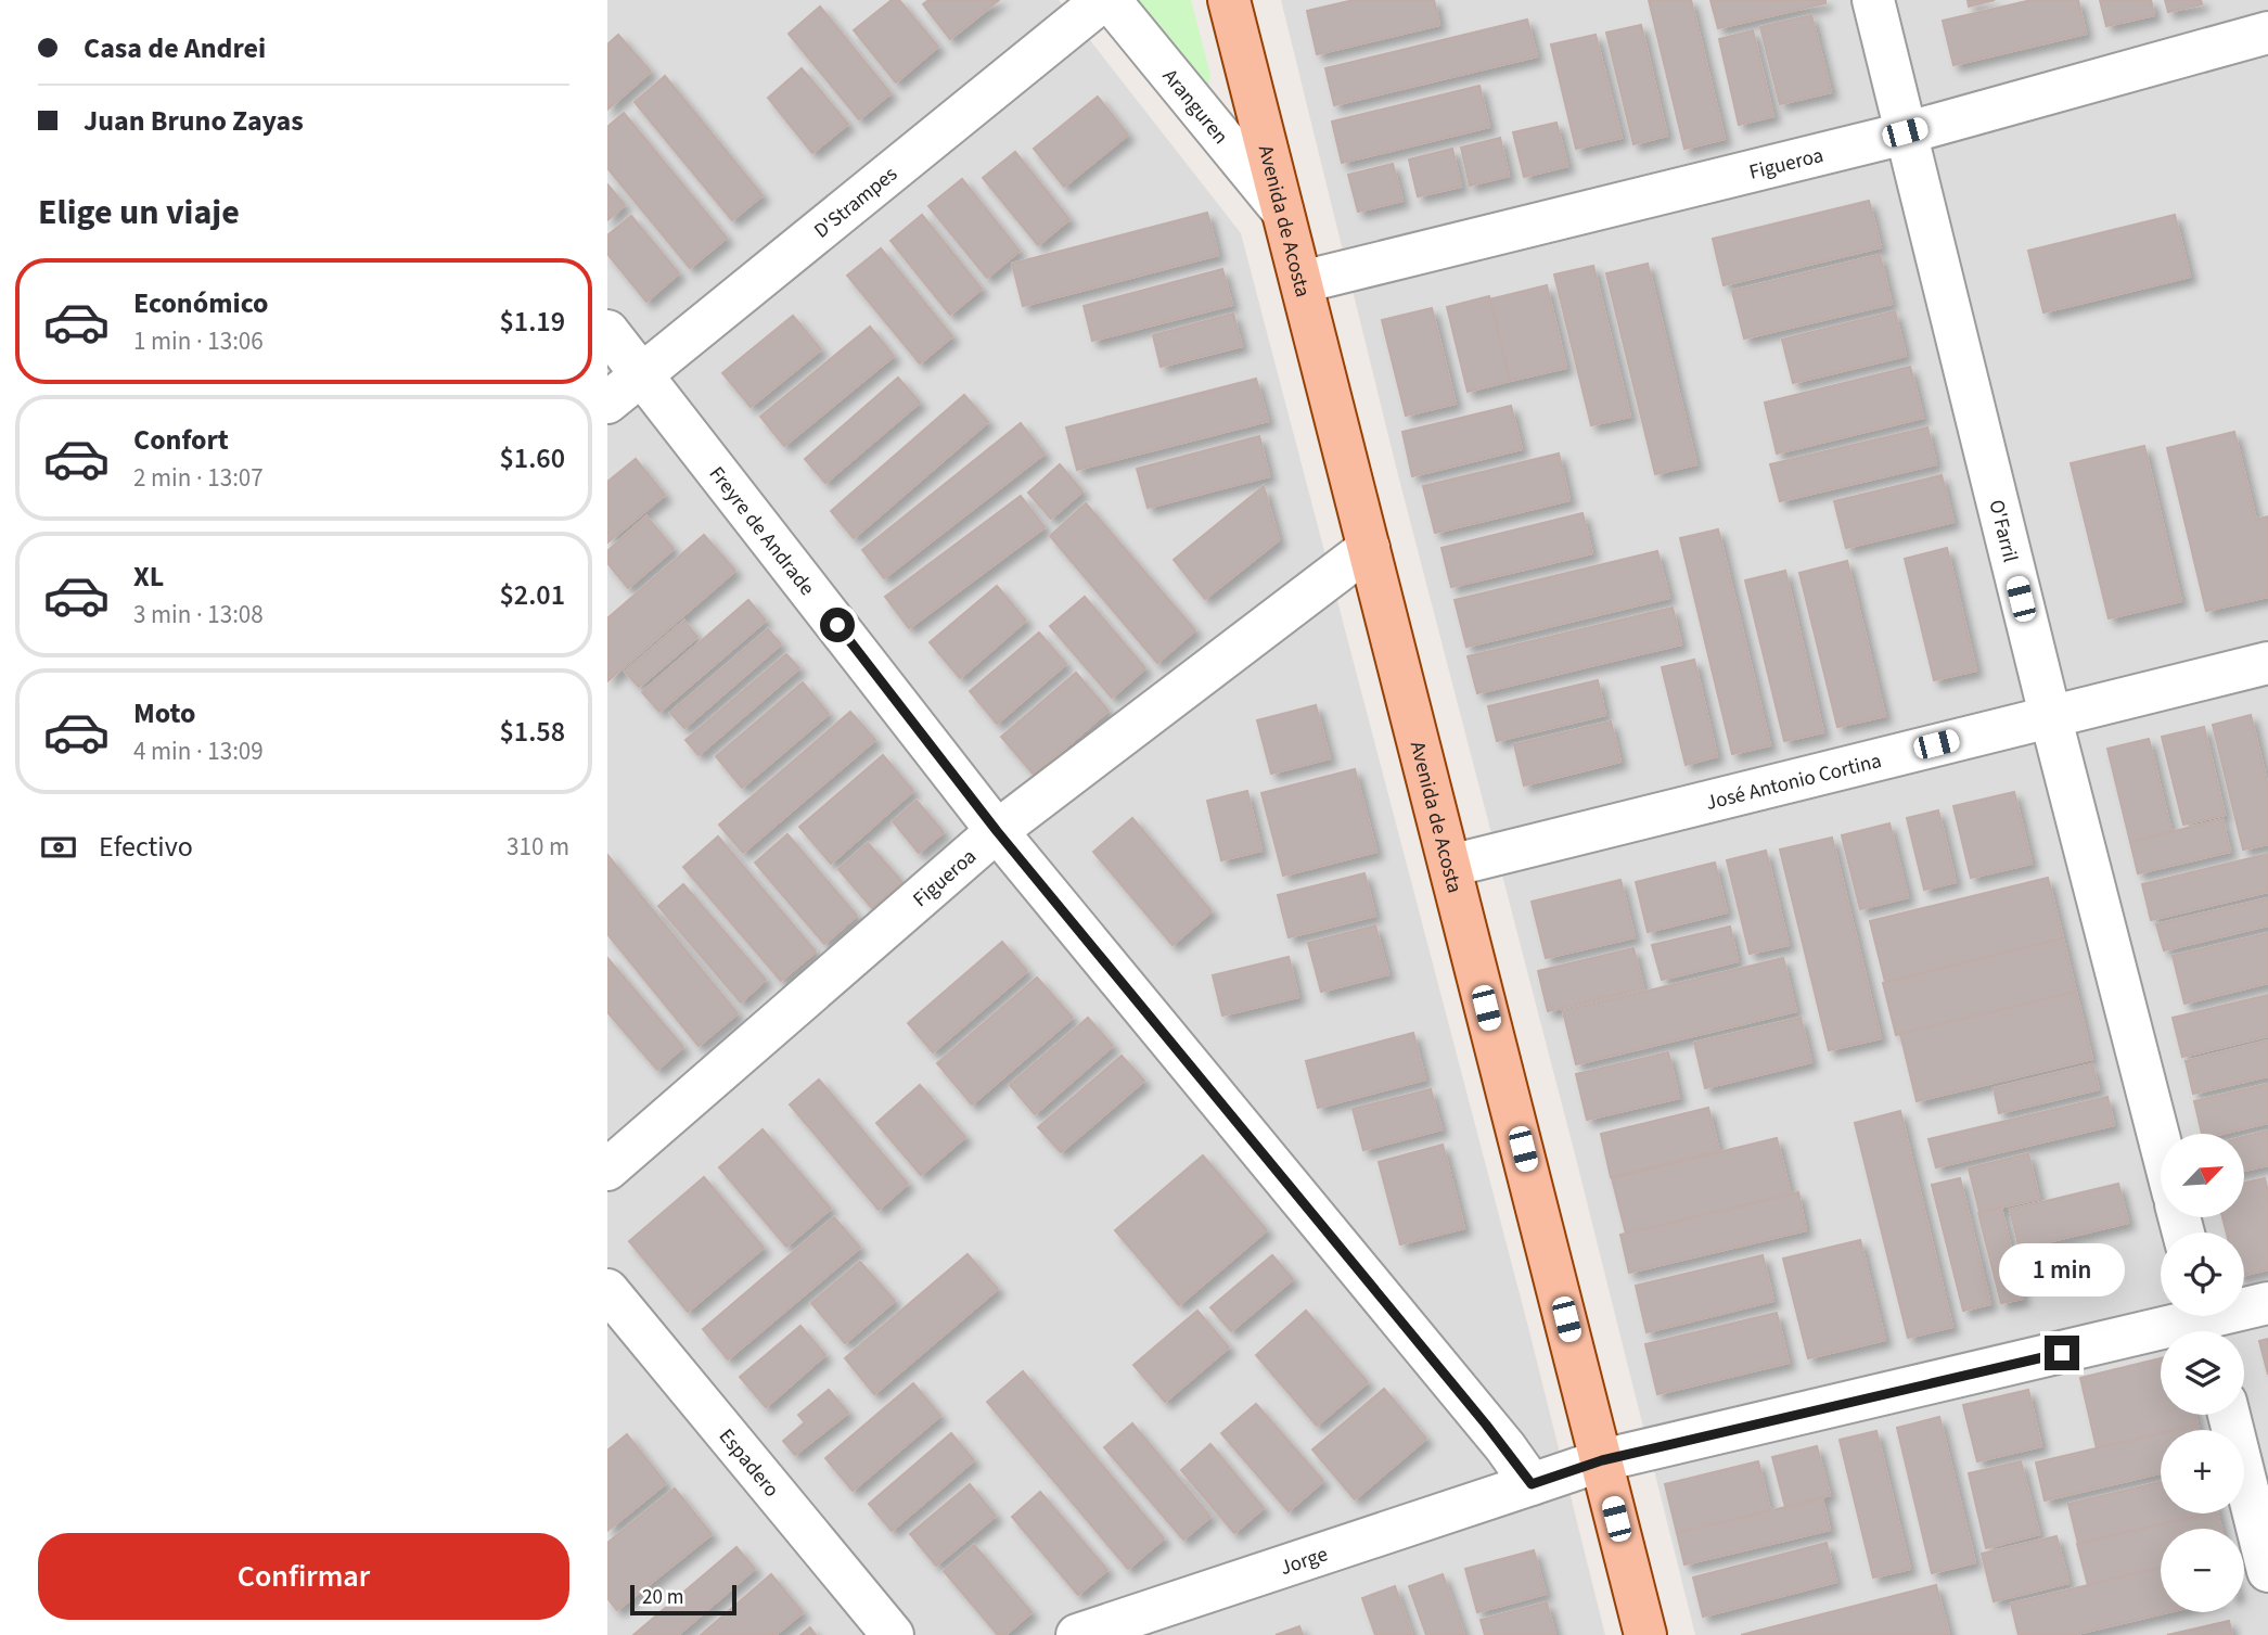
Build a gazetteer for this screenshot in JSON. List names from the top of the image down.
{
  "streets": {
    "main road": ["Avenida de Acosta"],
    "street": [
      "Aranguren",
      "Figueroa",
      "D'Strampes",
      "Freyre de Andrade",
      "O'Farril",
      "José Antonio Cortina",
      "Espadero",
      "Jorge"
    ]
  },
  "crossings": [
    ["Aranguren", "Avenida de Acosta"],
    ["Figueroa", "Avenida de Acosta"],
    ["Figueroa", "Freyre de Andrade"],
    ["Figueroa", "O'Farril"],
    ["D'Strampes", "Freyre de Andrade"],
    ["Avenida de Acosta", "José Antonio Cortina"],
    ["Freyre de Andrade", "Jorge"],
    ["O'Farril", "José Antonio Cortina"]
  ],
  "scale_bar": "20 m",
  "north": "top right",
  "page": {
    "banner": ["Casa de Andrei", "Juan Bruno Zayas"],
    "heading": "Elige un viaje",
    "list": [
      {
        "name": "Económico",
        "note": "1 min · 13:06",
        "value": "$1.19"
      },
      {
        "name": "Confort",
        "note": "2 min · 13:07",
        "value": "$1.60"
      },
      {
        "name": "XL",
        "note": "3 min · 13:08",
        "value": "$2.01"
      },
      {
        "name": "Moto",
        "note": "4 min · 13:09",
        "value": "$1.58"
      }
    ],
    "pay": ["Efectivo", "310 m"],
    "map_buttons": ["+", "−"],
    "bubble": "1 min",
    "buttons": "Confirmar",
    "scale": "20 m"
  }
}
